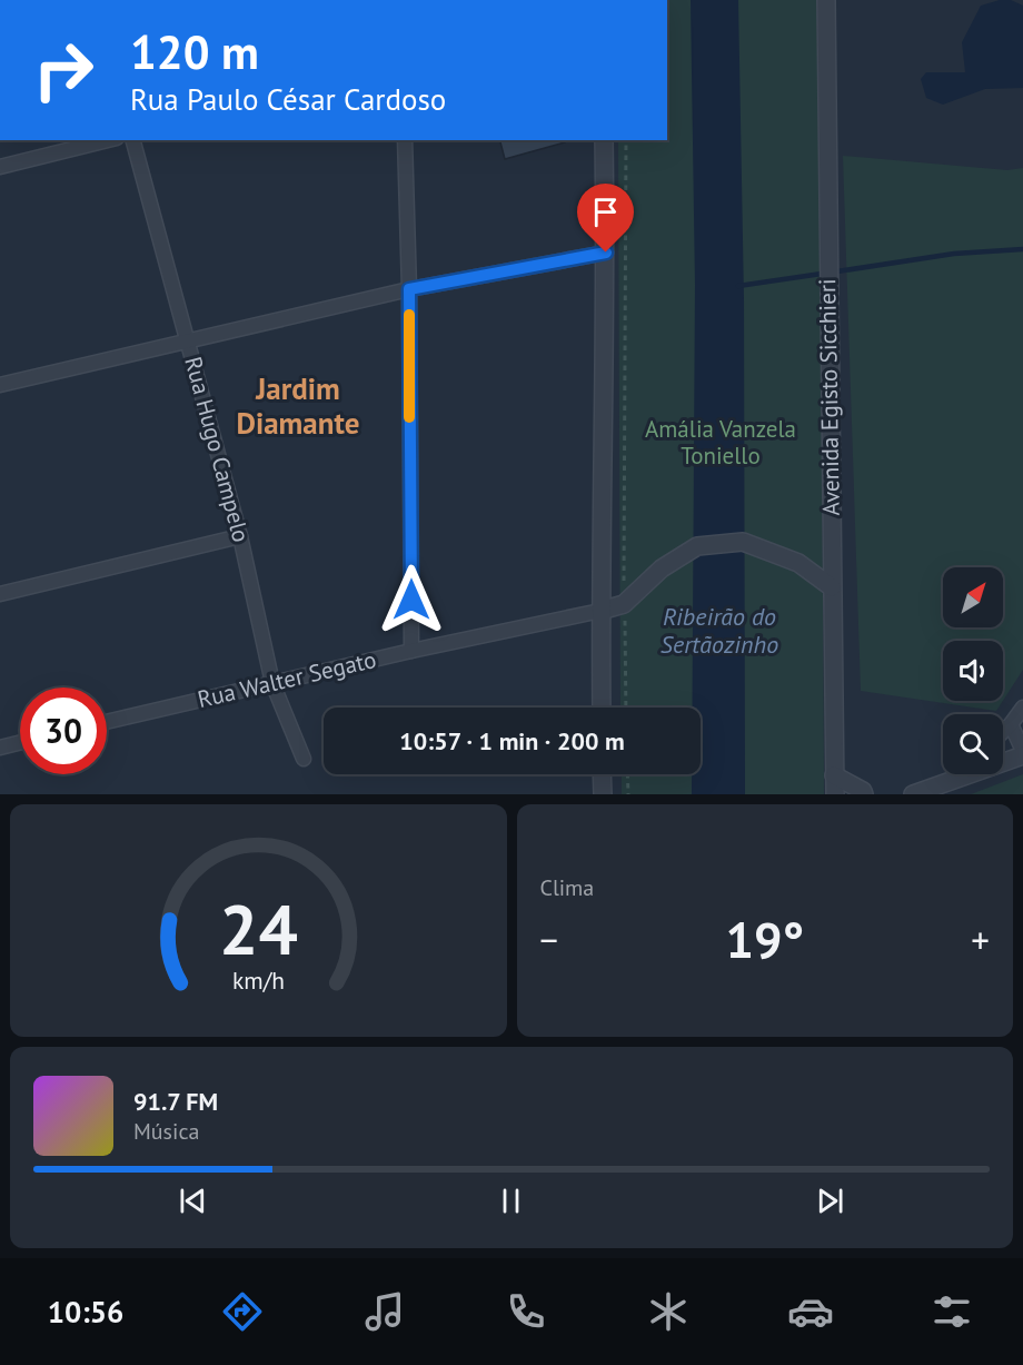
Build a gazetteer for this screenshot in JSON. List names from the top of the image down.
{
  "streets": {
    "street": ["Avenida Egisto Sicchieri", "Rua Hugo Campelo", "Rua Walter Segato"]
  },
  "crossings": [
    ["Rua Hugo Campelo", "Rua Walter Segato"]
  ],
  "districts": ["Jardim Diamante"],
  "water": ["Ribeirão do Sertãozinho"],
  "parks": ["Amália Vanzela Toniello"],
  "north": "top right",
  "page": {
    "turn": ["120 m", "Rua Paulo César Cardoso"],
    "limit": "30",
    "trip": "10:57 · 1 min · 200 m",
    "tile": "Clima",
    "heat": ["−", "19°", "+"],
    "song": ["91.7 FM", "Música"],
    "tabs": "10:56",
    "gauge": ["24", "km/h"]
  }
}
